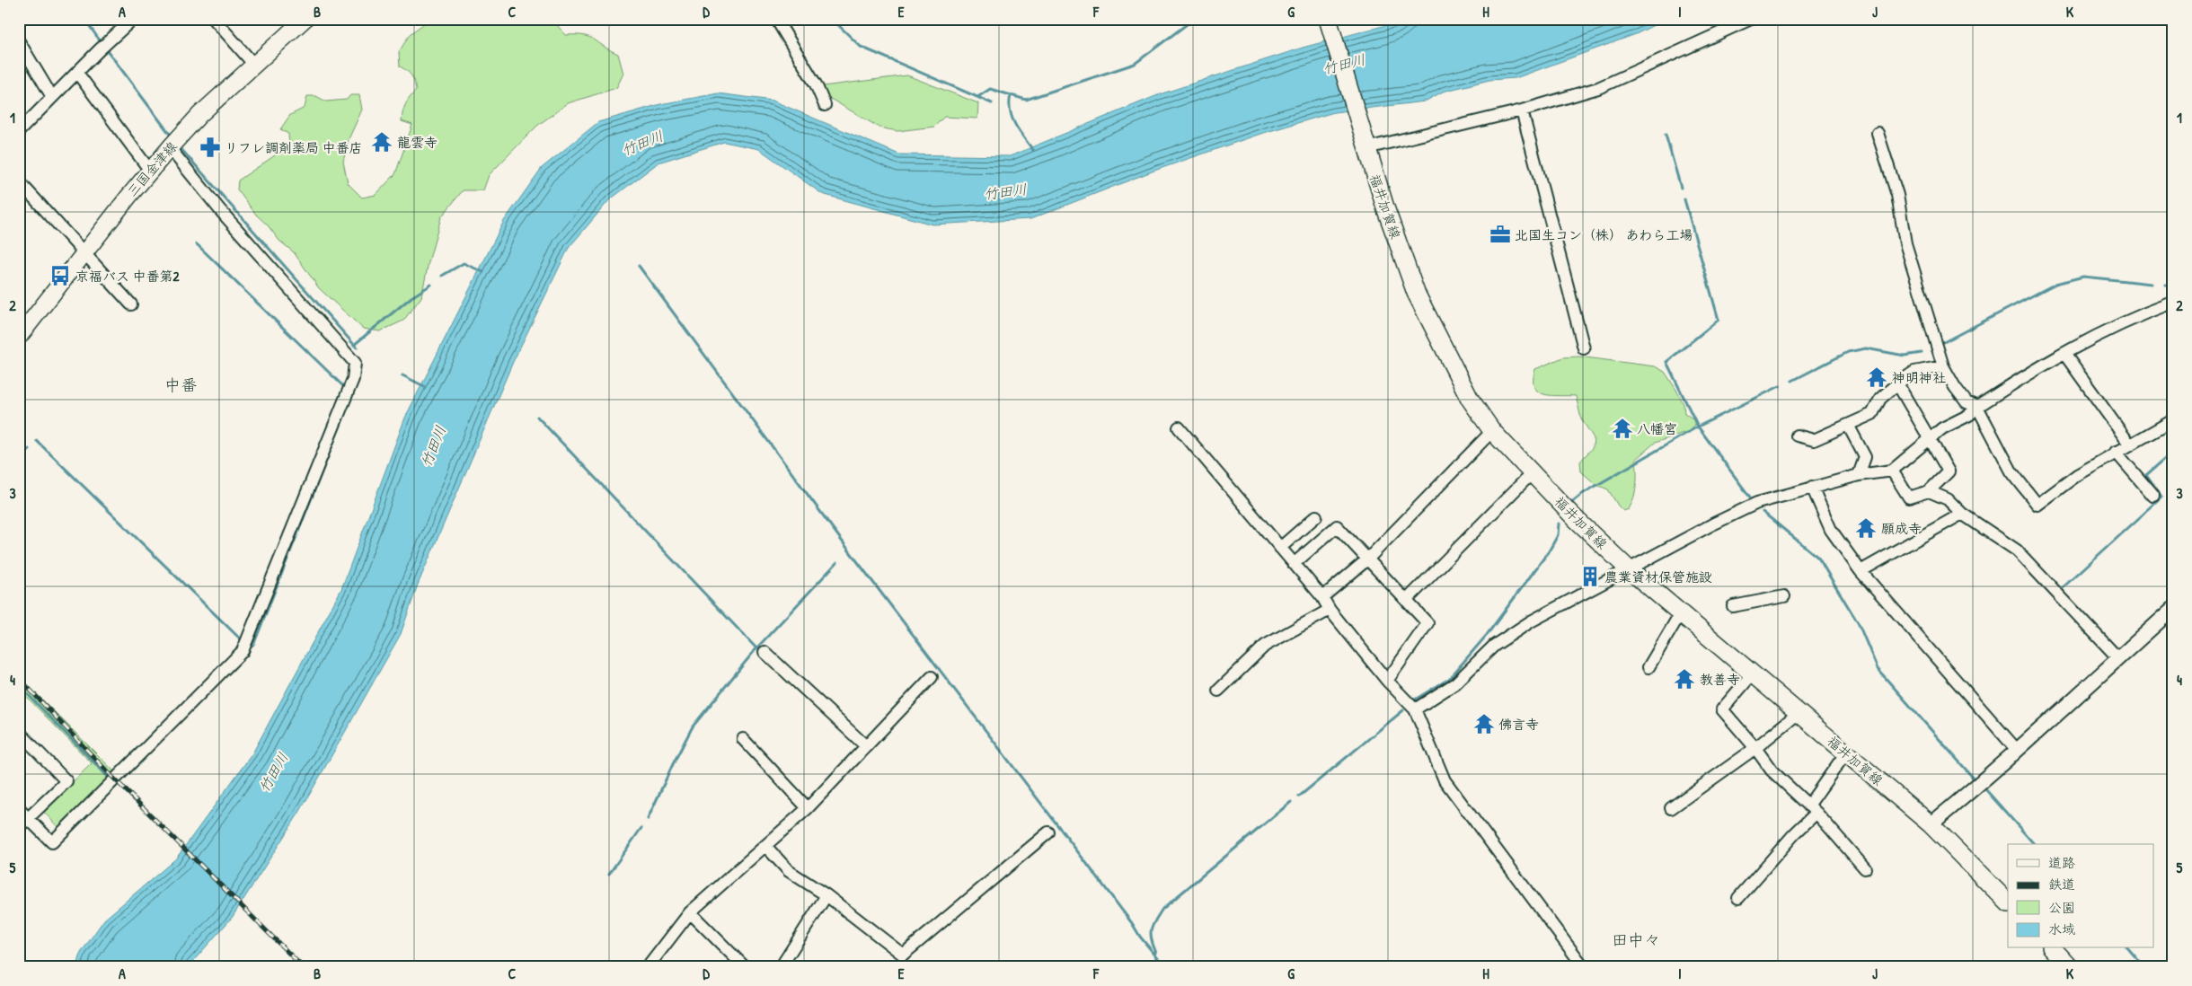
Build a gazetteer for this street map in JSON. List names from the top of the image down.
{
  "streets": {
    "main road": ["三国金津線", "福井加賀線"]
  },
  "districts": ["中番", "田中々"],
  "water": ["竹田川"],
  "places": {
    "temple": [
      "龍雲寺",
      "神明神社",
      "八幡宮",
      "願成寺",
      "教善寺",
      "佛言寺"
    ],
    "pharmacy": ["リフレ調剤薬局 中番店"],
    "office": ["北国生コン（株） あわら工場"],
    "bus stop": ["京福バス 中番第2"],
    "building": ["農業資材保管施設"]
  },
  "legend": [
    "道路",
    "鉄道",
    "公園",
    "水域"
  ],
  "grid": {
    "columns": [
      "A",
      "B",
      "C",
      "D",
      "E",
      "F",
      "G",
      "H",
      "I",
      "J",
      "K"
    ],
    "rows": [
      "1",
      "2",
      "3",
      "4",
      "5"
    ]
  }
}
